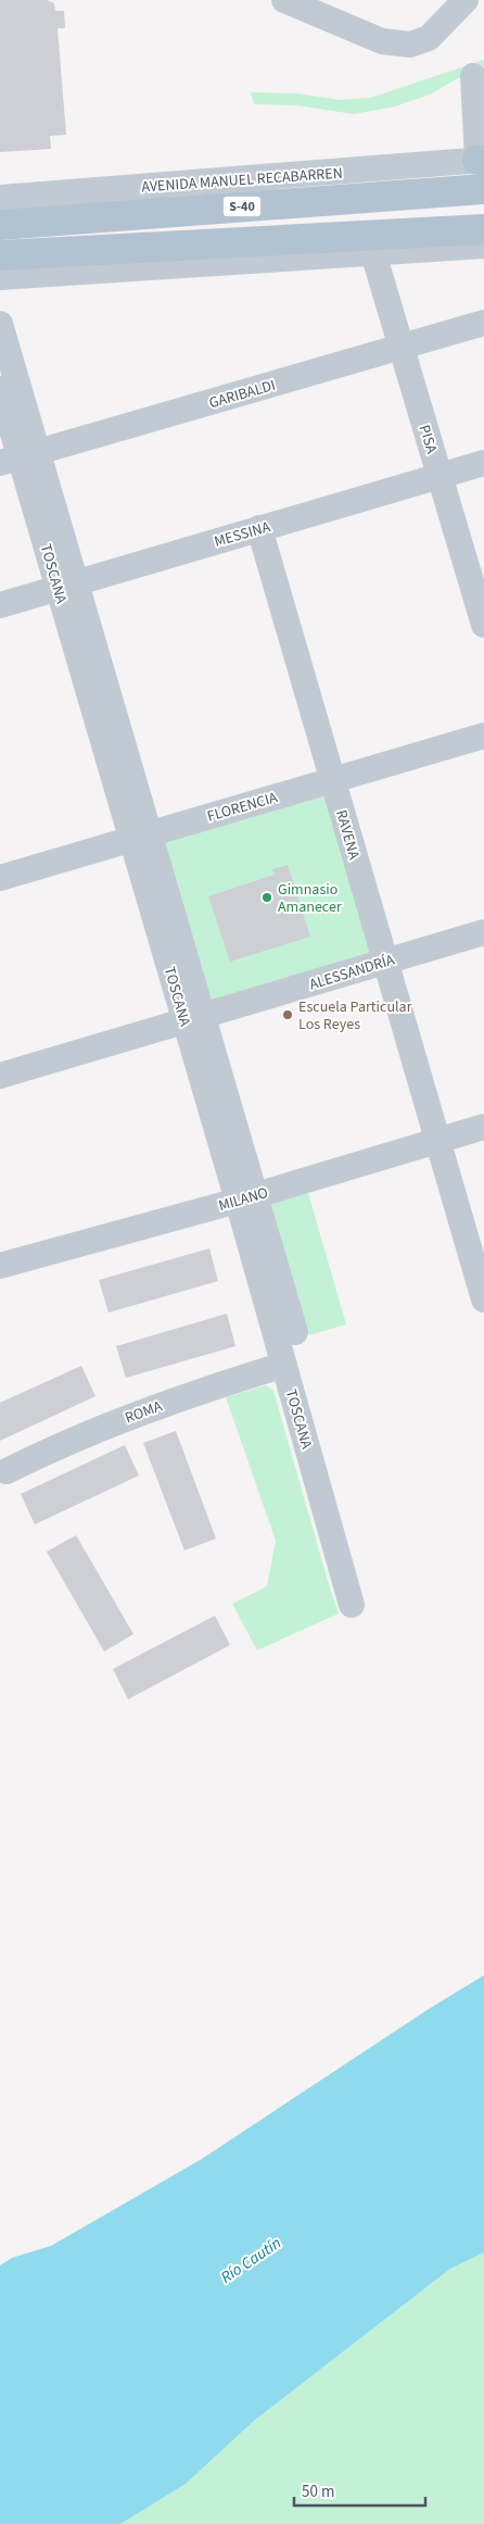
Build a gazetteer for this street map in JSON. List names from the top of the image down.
{
  "streets": {
    "main road": ["AVENIDA MANUEL RECABARREN", "S-40"],
    "street": [
      "GARIBALDI",
      "PISA",
      "MESSINA",
      "TOSCANA",
      "FLORENCIA",
      "RAVENA",
      "ALESSANDRÍA",
      "MILANO",
      "ROMA"
    ]
  },
  "crossings": [
    ["GARIBALDI", "PISA"],
    ["GARIBALDI", "TOSCANA"],
    ["PISA", "MESSINA"],
    ["MESSINA", "TOSCANA"],
    ["MESSINA", "RAVENA"],
    ["TOSCANA", "FLORENCIA"],
    ["TOSCANA", "ALESSANDRÍA"],
    ["TOSCANA", "MILANO"],
    ["TOSCANA", "ROMA"],
    ["FLORENCIA", "RAVENA"],
    ["RAVENA", "ALESSANDRÍA"],
    ["RAVENA", "MILANO"]
  ],
  "water": ["Río Cautín"],
  "places": ["Gimnasio Amanecer", "Escuela Particular Los Reyes"],
  "scale_bar": "50 m"
}
